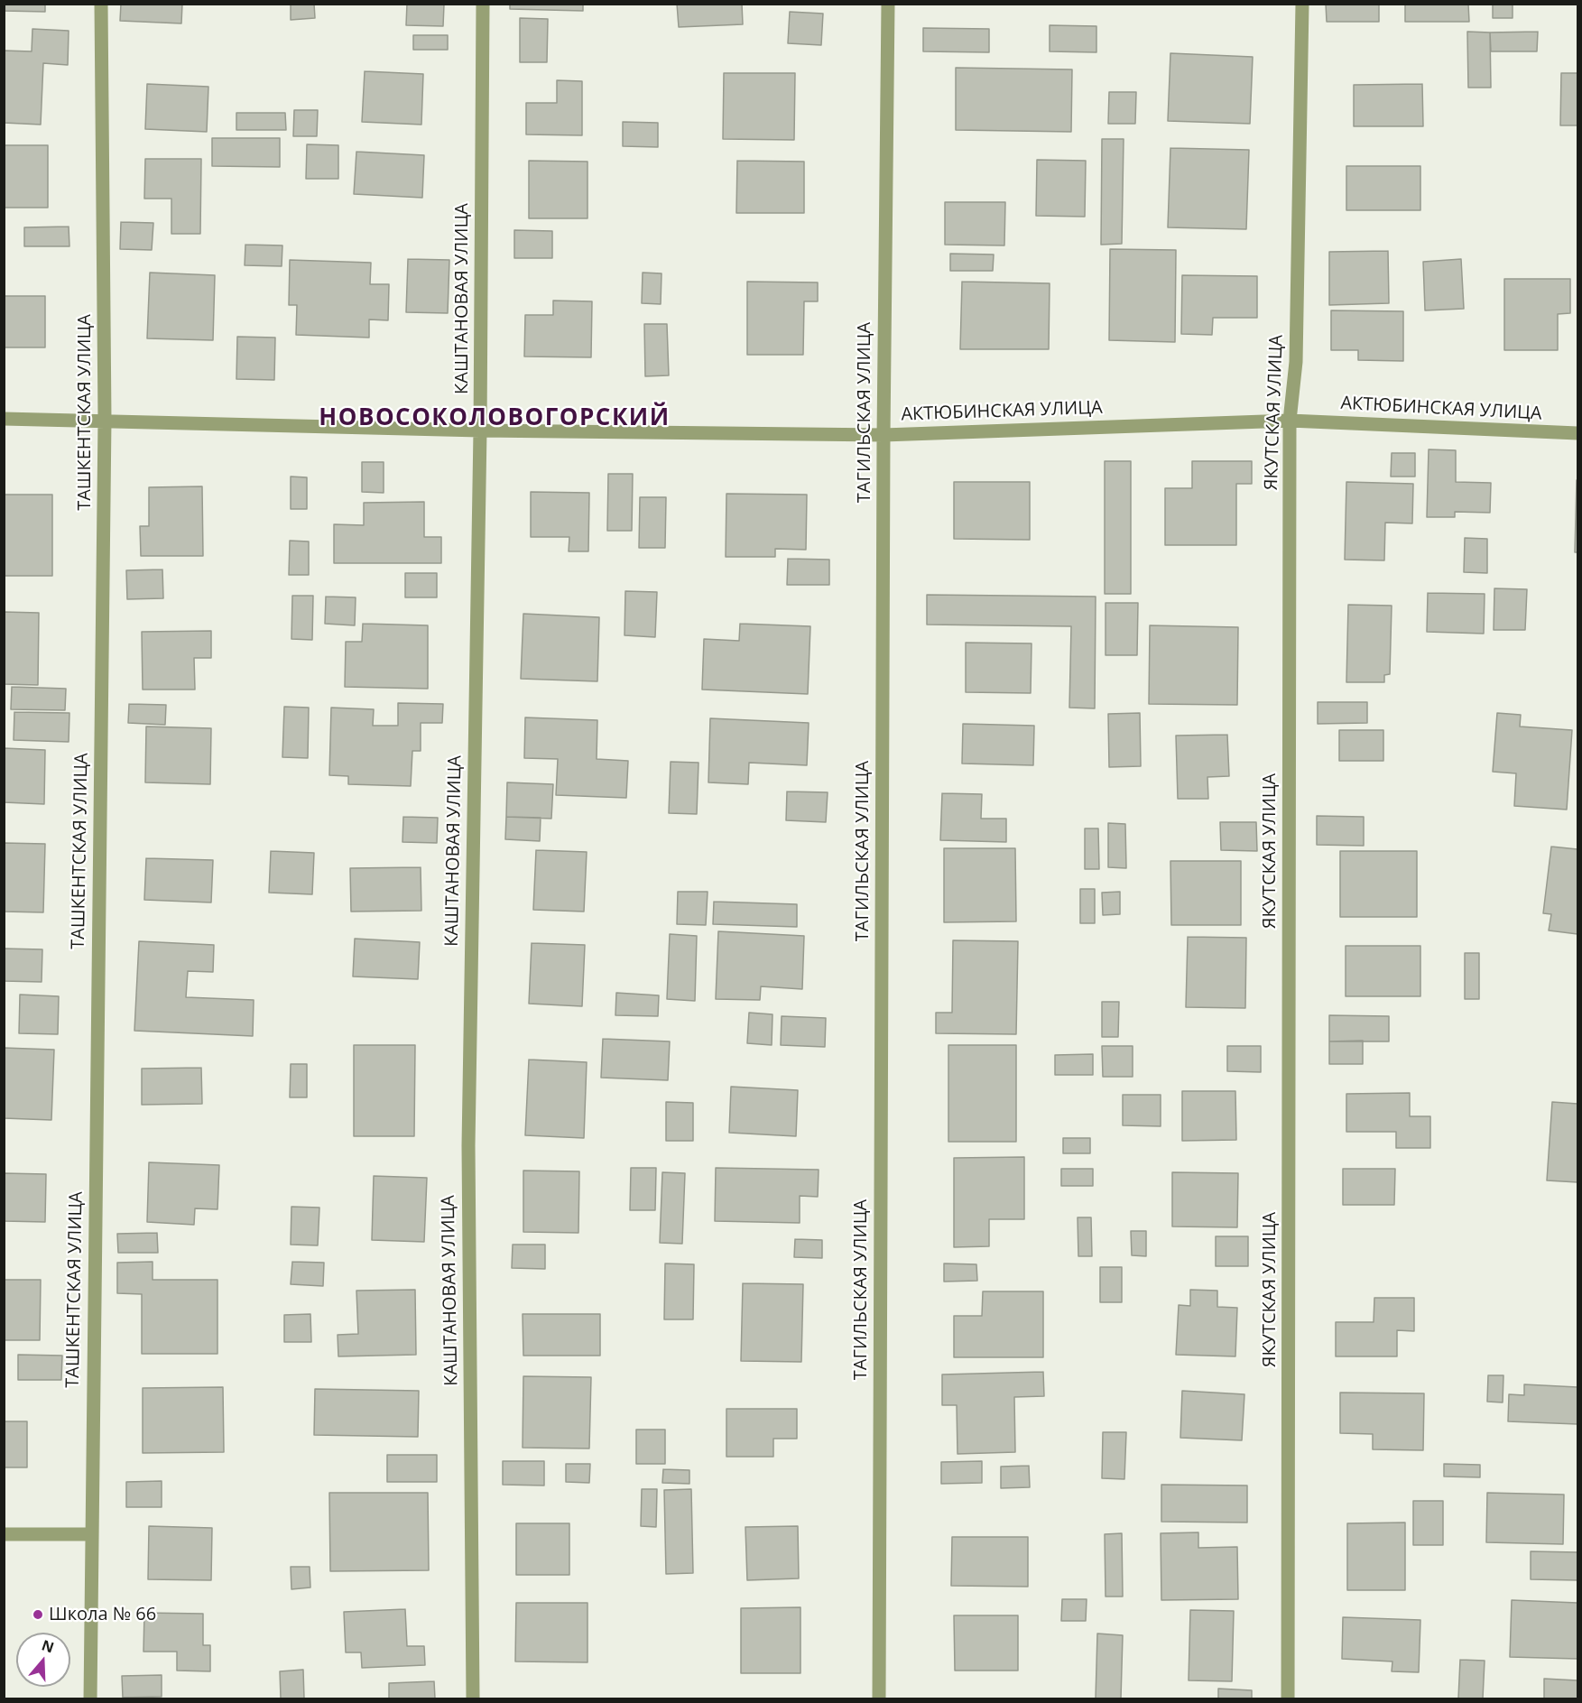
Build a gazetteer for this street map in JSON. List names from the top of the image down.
{
  "streets": {
    "street": [
      "КАШТАНОВАЯ УЛИЦА",
      "АКТЮБИНСКАЯ УЛИЦА",
      "ТАШКЕНТСКАЯ УЛИЦА",
      "ТАГИЛЬСКАЯ УЛИЦА",
      "ЯКУТСКАЯ УЛИЦА"
    ]
  },
  "crossings": [
    ["КАШТАНОВАЯ УЛИЦА", "АКТЮБИНСКАЯ УЛИЦА"],
    ["АКТЮБИНСКАЯ УЛИЦА", "ТАШКЕНТСКАЯ УЛИЦА"],
    ["АКТЮБИНСКАЯ УЛИЦА", "ТАГИЛЬСКАЯ УЛИЦА"],
    ["АКТЮБИНСКАЯ УЛИЦА", "ЯКУТСКАЯ УЛИЦА"]
  ],
  "districts": ["НОВОСОКОЛОВОГОРСКИЙ"],
  "places": ["Школа № 66"],
  "north": "top"
}
